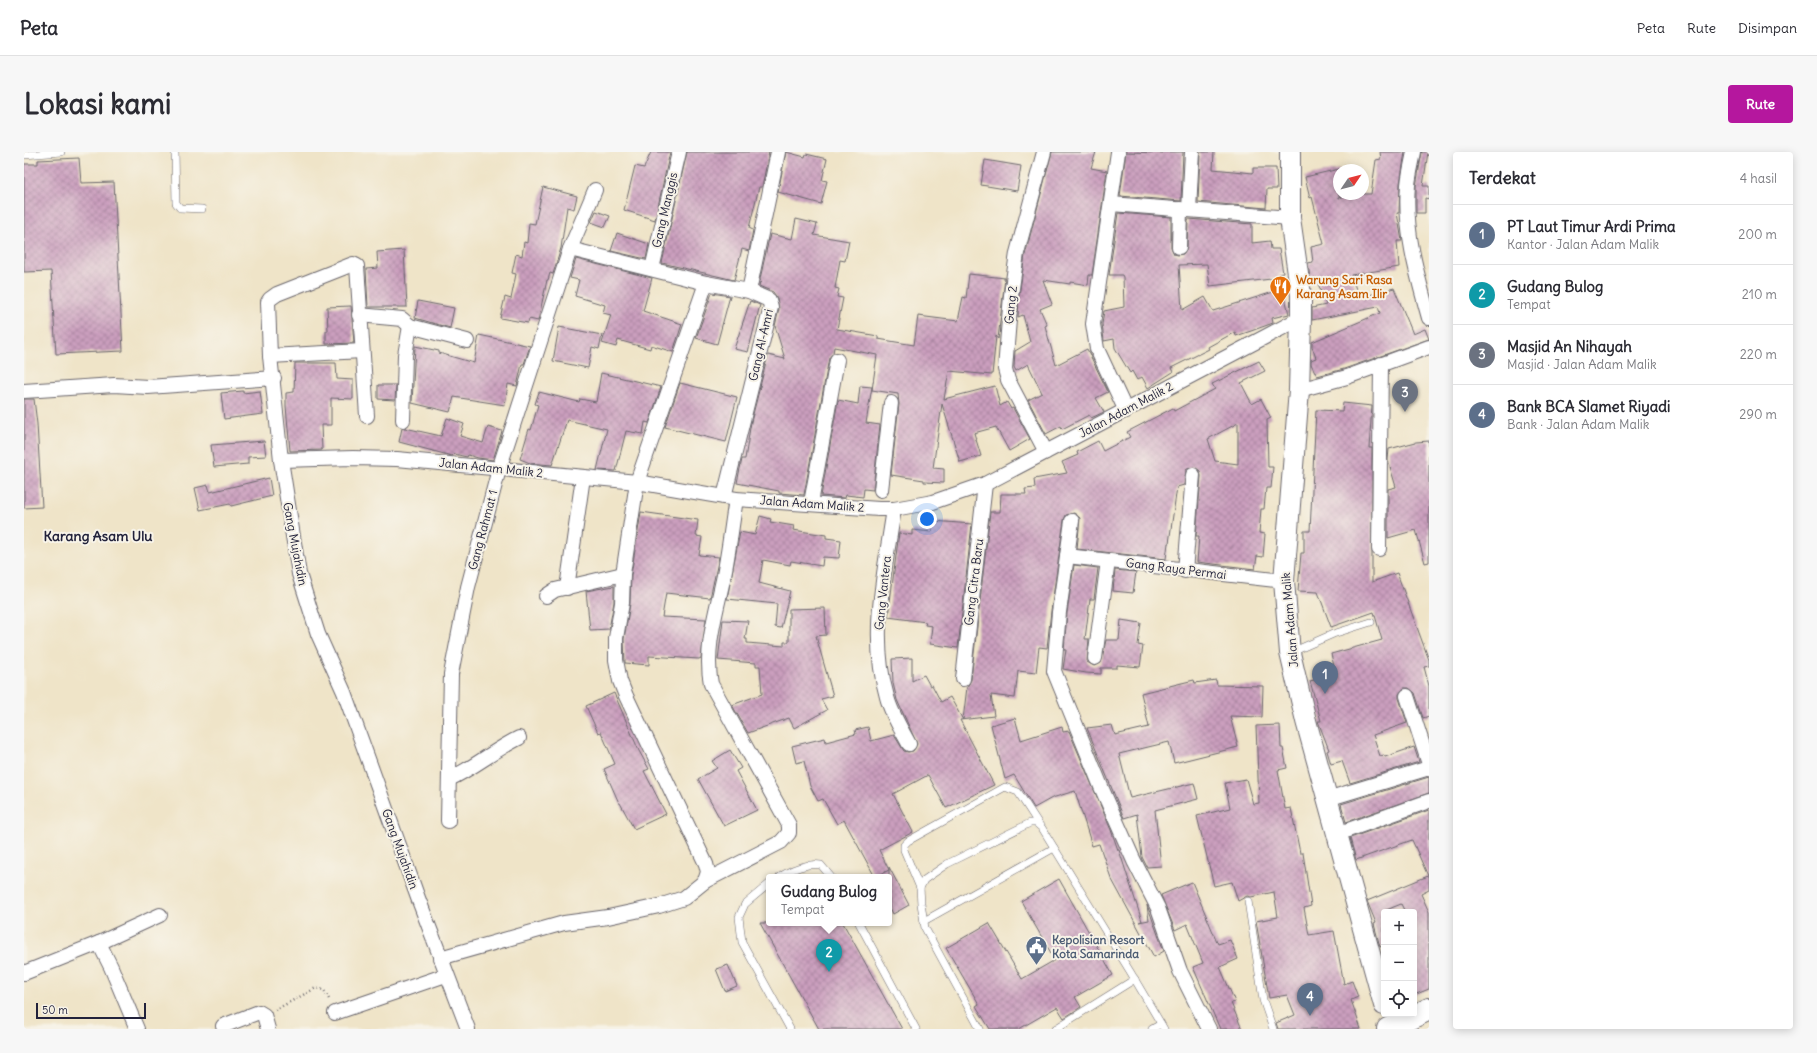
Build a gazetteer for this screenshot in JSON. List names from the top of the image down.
{
  "streets": {
    "street": [
      "Gang Manggis",
      "Gang 2",
      "Gang Al-Amri",
      "Jalan Adam Malik 2",
      "Gang Rahmat 1",
      "Gang Mujahidin",
      "Gang Raya Permai",
      "Gang Citra Baru",
      "Gang Vantera",
      "Jalan Adam Malik"
    ]
  },
  "crossings": [
    ["Gang Manggis", "Gang Al-Amri"],
    ["Gang 2", "Jalan Adam Malik 2"],
    ["Gang Al-Amri", "Jalan Adam Malik 2"],
    ["Gang Al-Amri", "Gang Rahmat 1"],
    ["Gang Al-Amri", "Gang Mujahidin"],
    ["Jalan Adam Malik 2", "Gang Rahmat 1"],
    ["Jalan Adam Malik 2", "Gang Mujahidin"],
    ["Jalan Adam Malik 2", "Gang Citra Baru"],
    ["Jalan Adam Malik 2", "Gang Vantera"],
    ["Jalan Adam Malik 2", "Jalan Adam Malik"],
    ["Gang Raya Permai", "Jalan Adam Malik"]
  ],
  "districts": ["Karang Asam Ulu"],
  "places": {
    "restaurant": ["Warung Sari Rasa Karang Asam Ilir"],
    "public building": ["Kepolisian Resort Kota Samarinda"]
  },
  "scale_bar": "50 m",
  "north": "top right",
  "page": {
    "header": "Peta",
    "nav": ["Peta", "Rute", "Disimpan"],
    "buttons": "Rute",
    "title": "Lokasi kami",
    "heading": ["Terdekat", "4 hasil"],
    "list": [
      {
        "mark": "1",
        "name": "PT Laut Timur Ardi Prima",
        "note": "Kantor · Jalan Adam Malik",
        "value": "200 m"
      },
      {
        "mark": "2",
        "name": "Gudang Bulog",
        "note": "Tempat",
        "value": "210 m"
      },
      {
        "mark": "3",
        "name": "Masjid An Nihayah",
        "note": "Masjid · Jalan Adam Malik",
        "value": "220 m"
      },
      {
        "mark": "4",
        "name": "Bank BCA Slamet Riyadi",
        "note": "Bank · Jalan Adam Malik",
        "value": "290 m"
      }
    ],
    "pins": [
      "3",
      "1",
      "2",
      "4"
    ],
    "popup": ["Gudang Bulog", "Tempat"],
    "map_buttons": ["+", "−"],
    "scale": "50 m"
  }
}
